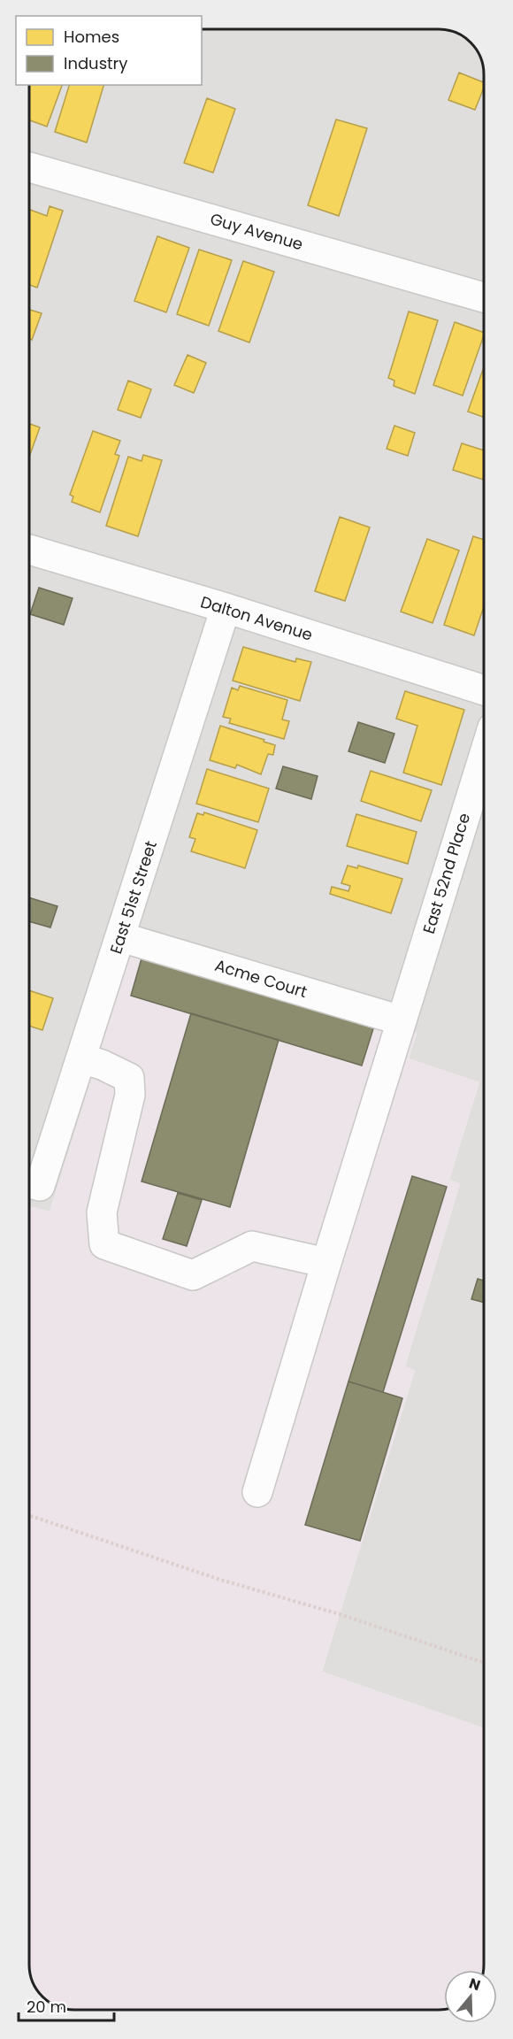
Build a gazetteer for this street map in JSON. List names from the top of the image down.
{
  "streets": {
    "street": [
      "Guy Avenue",
      "Dalton Avenue",
      "East 52nd Place",
      "East 51st Street",
      "Acme Court"
    ]
  },
  "crossings": [
    ["Dalton Avenue", "East 51st Street"],
    ["East 52nd Place", "Acme Court"],
    ["East 51st Street", "Acme Court"]
  ],
  "legend": ["Homes", "Industry"],
  "scale_bar": "20 m",
  "north": "top"
}
